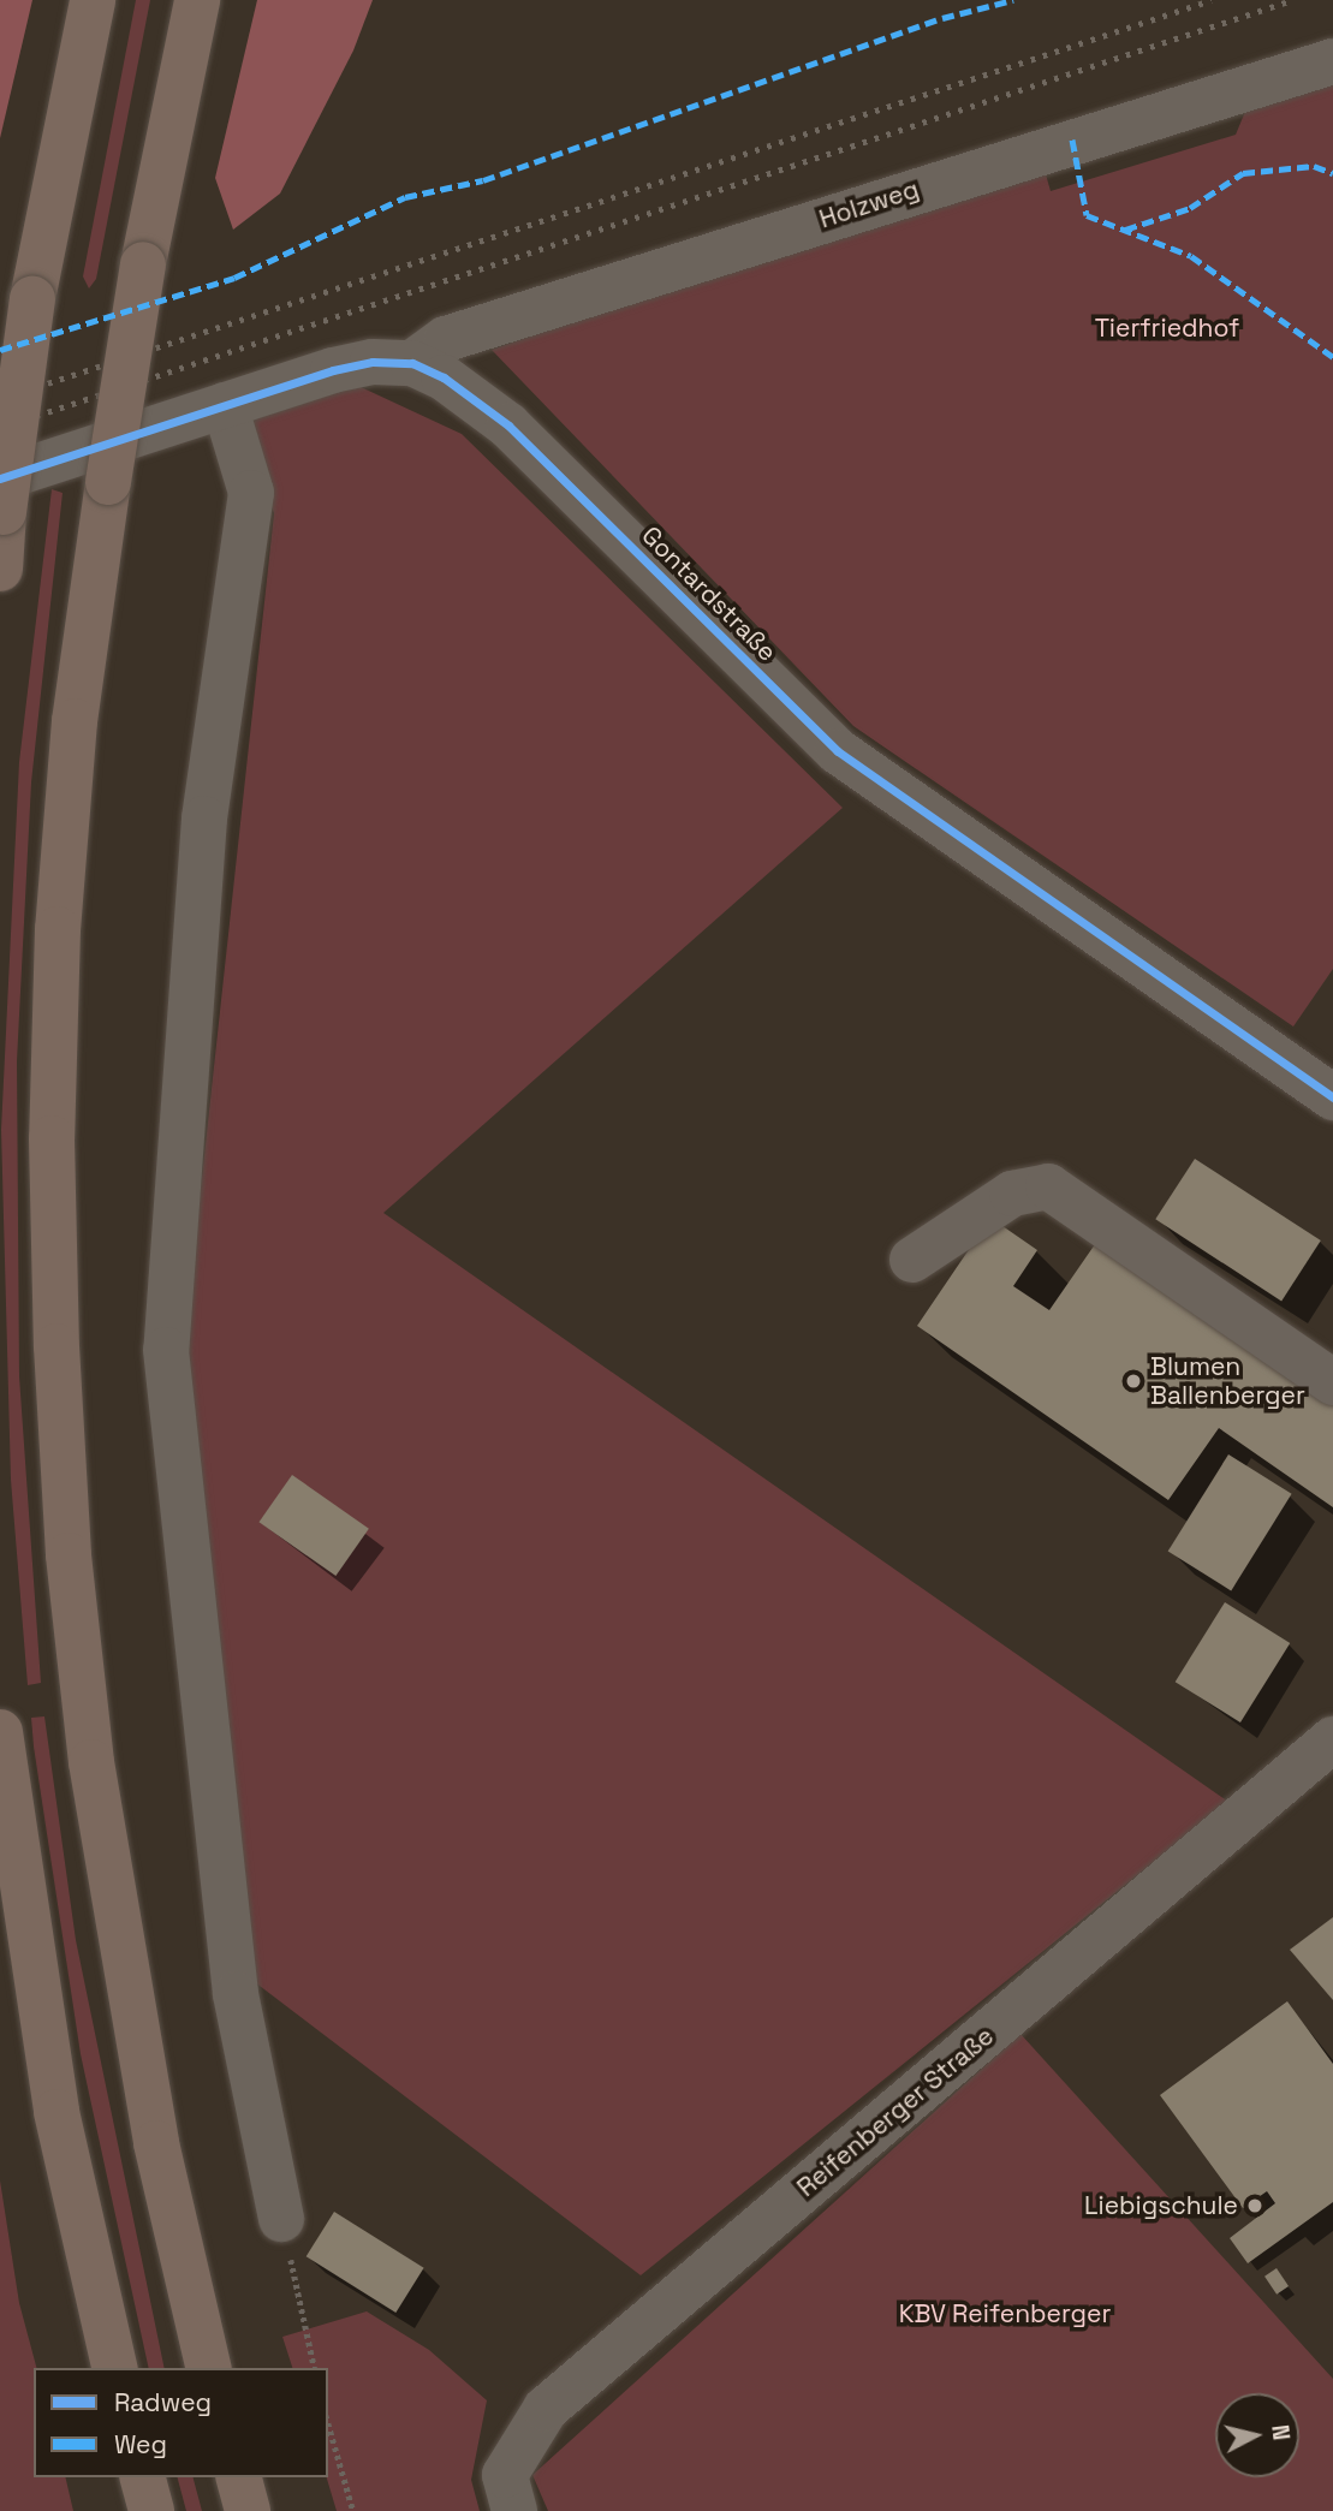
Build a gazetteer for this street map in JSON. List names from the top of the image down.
{
  "streets": {
    "street": ["Holzweg", "Gontardstraße", "Reifenberger Straße"]
  },
  "crossings": [
    ["Holzweg", "Gontardstraße"]
  ],
  "parks": ["Tierfriedhof", "KBV Reifenberger"],
  "places": ["Blumen Ballenberger", "Liebigschule"],
  "legend": ["Radweg", "Weg"],
  "north": "right"
}
